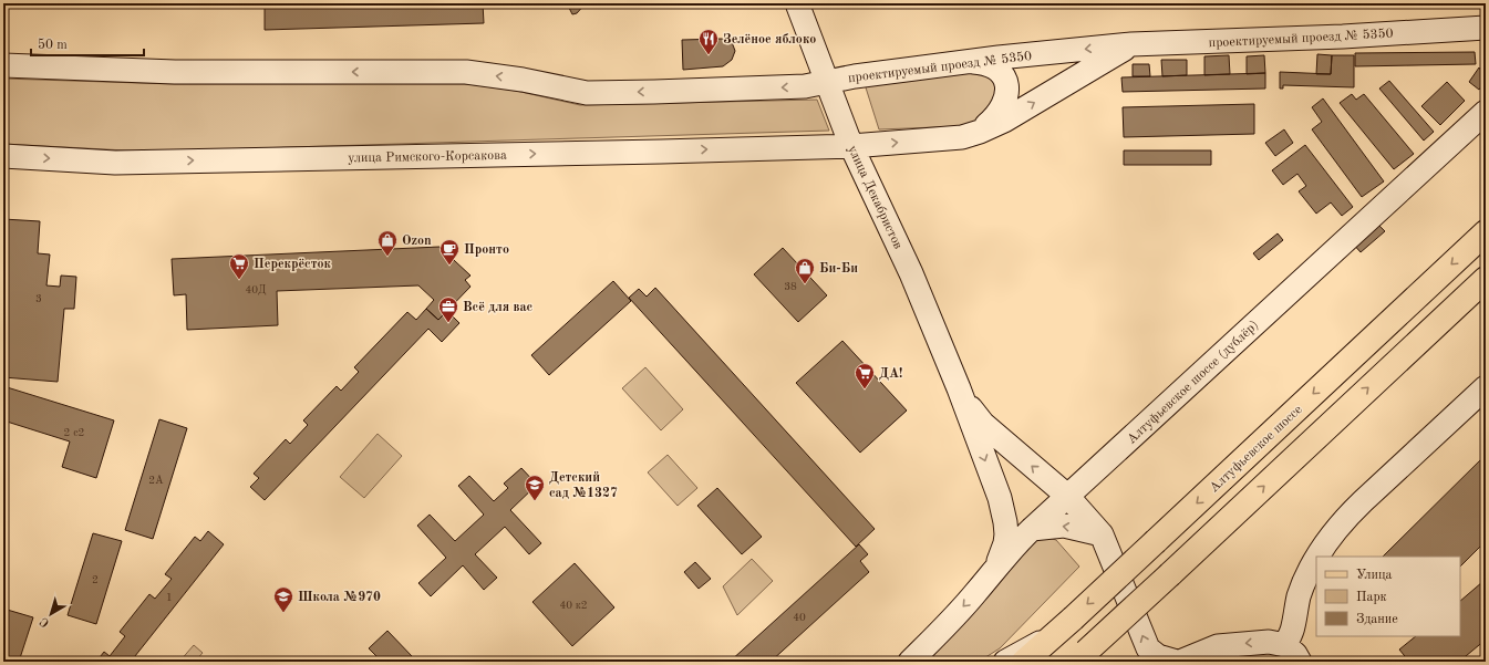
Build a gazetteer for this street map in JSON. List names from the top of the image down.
{
  "streets": {
    "main road": ["Алтуфьевское шоссе"],
    "street": [
      "проектируемый проезд № 5350",
      "улица Римского-Корсакова",
      "улица Декабристов",
      "Алтуфьевское шоссе (дублёр)"
    ]
  },
  "crossings": [
    ["проектируемый проезд № 5350", "улица Римского-Корсакова"],
    ["проектируемый проезд № 5350", "улица Декабристов"],
    ["улица Римского-Корсакова", "улица Декабристов"],
    ["улица Декабристов", "Алтуфьевское шоссе (дублёр)"]
  ],
  "places": {
    "restaurant": ["Зелёное яблоко"],
    "shop": ["Ozon", "Би-Би"],
    "cafe": ["Пронто"],
    "supermarket": ["Перекрёсток", "ДА!"],
    "office": ["Всё для вас"],
    "school or university": ["Детский сад №1327", "Школа №970"]
  },
  "house_numbers": [
    "38",
    "40Д",
    "3",
    "2 с2",
    "2А",
    "2",
    "1",
    "40 к2",
    "40"
  ],
  "legend": ["Улица", "Парк", "Здание"],
  "scale_bar": "50 m",
  "north": "bottom left"
}
